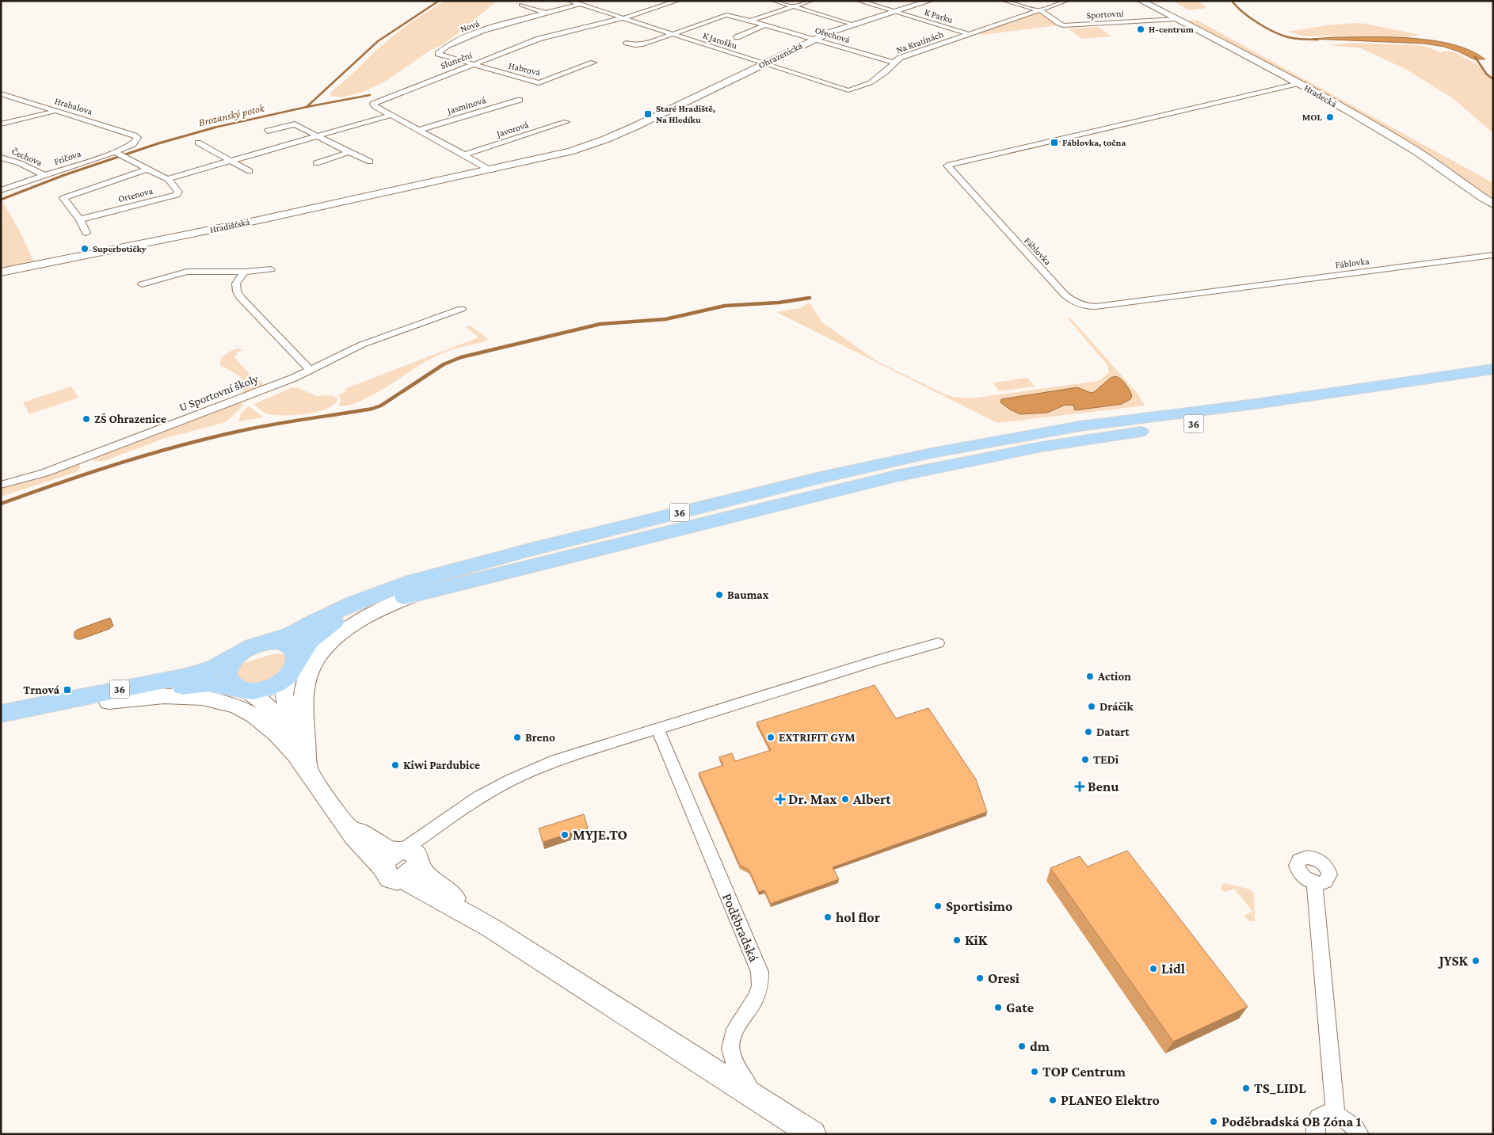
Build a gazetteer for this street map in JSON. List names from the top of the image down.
{
  "streets": {
    "main road": ["36"],
    "street": [
      "Sportovní",
      "K Parku",
      "Nová",
      "Ořechová",
      "K Jarošku",
      "Na Kratinách",
      "Ohrazenická",
      "Sluneční",
      "Habrová",
      "Hradecká",
      "Jasmínová",
      "Hrabalova",
      "Javorová",
      "Čechova",
      "Fričova",
      "Ortenova",
      "Hradišťská",
      "Fáblovka",
      "U Sportovní školy",
      "Poděbradská"
    ]
  },
  "crossings": [
    ["Sportovní", "Na Kratinách"],
    ["Sportovní", "Hradecká"],
    ["K Parku", "Na Kratinách"],
    ["K Parku", "Ohrazenická"],
    ["Nová", "K Jarošku"],
    ["Nová", "Sluneční"],
    ["Nová", "Habrová"],
    ["Ořechová", "Na Kratinách"],
    ["Ořechová", "Ohrazenická"],
    ["K Jarošku", "Na Kratinách"],
    ["K Jarošku", "Ohrazenická"],
    ["K Jarošku", "Sluneční"],
    ["Na Kratinách", "Ohrazenická"],
    ["Ohrazenická", "Sluneční"],
    ["Ohrazenická", "Hradišťská"],
    ["Sluneční", "Habrová"],
    ["Sluneční", "Jasmínová"],
    ["Sluneční", "Javorová"],
    ["Sluneční", "Hradišťská"],
    ["Hradecká", "Fáblovka"],
    ["Hrabalova", "Fričova"],
    ["Čechova", "Fričova"],
    ["Fričova", "Ortenova"]
  ],
  "water": ["Brozanský potok"],
  "places": {
    "other": [
      "H-centrum",
      "MOL",
      "Superbotičky",
      "ZŠ Ohrazenice",
      "Baumax",
      "Action",
      "Dráčik",
      "Datart",
      "Breno",
      "EXTRIFIT GYM",
      "TEDi",
      "Kiwi Pardubice",
      "Albert",
      "MYJE.TO",
      "Sportisimo",
      "hol flor",
      "KiK",
      "JYSK",
      "Lidl",
      "Oresi",
      "Gate",
      "dm",
      "TOP Centrum",
      "TS_LIDL",
      "PLANEO Elektro",
      "Poděbradská OB Zóna 1"
    ],
    "transit": ["Staré Hradiště, Na Hledíku", "Fáblovka, točna", "Trnová"],
    "health": ["Benu", "Dr. Max"]
  }
}
